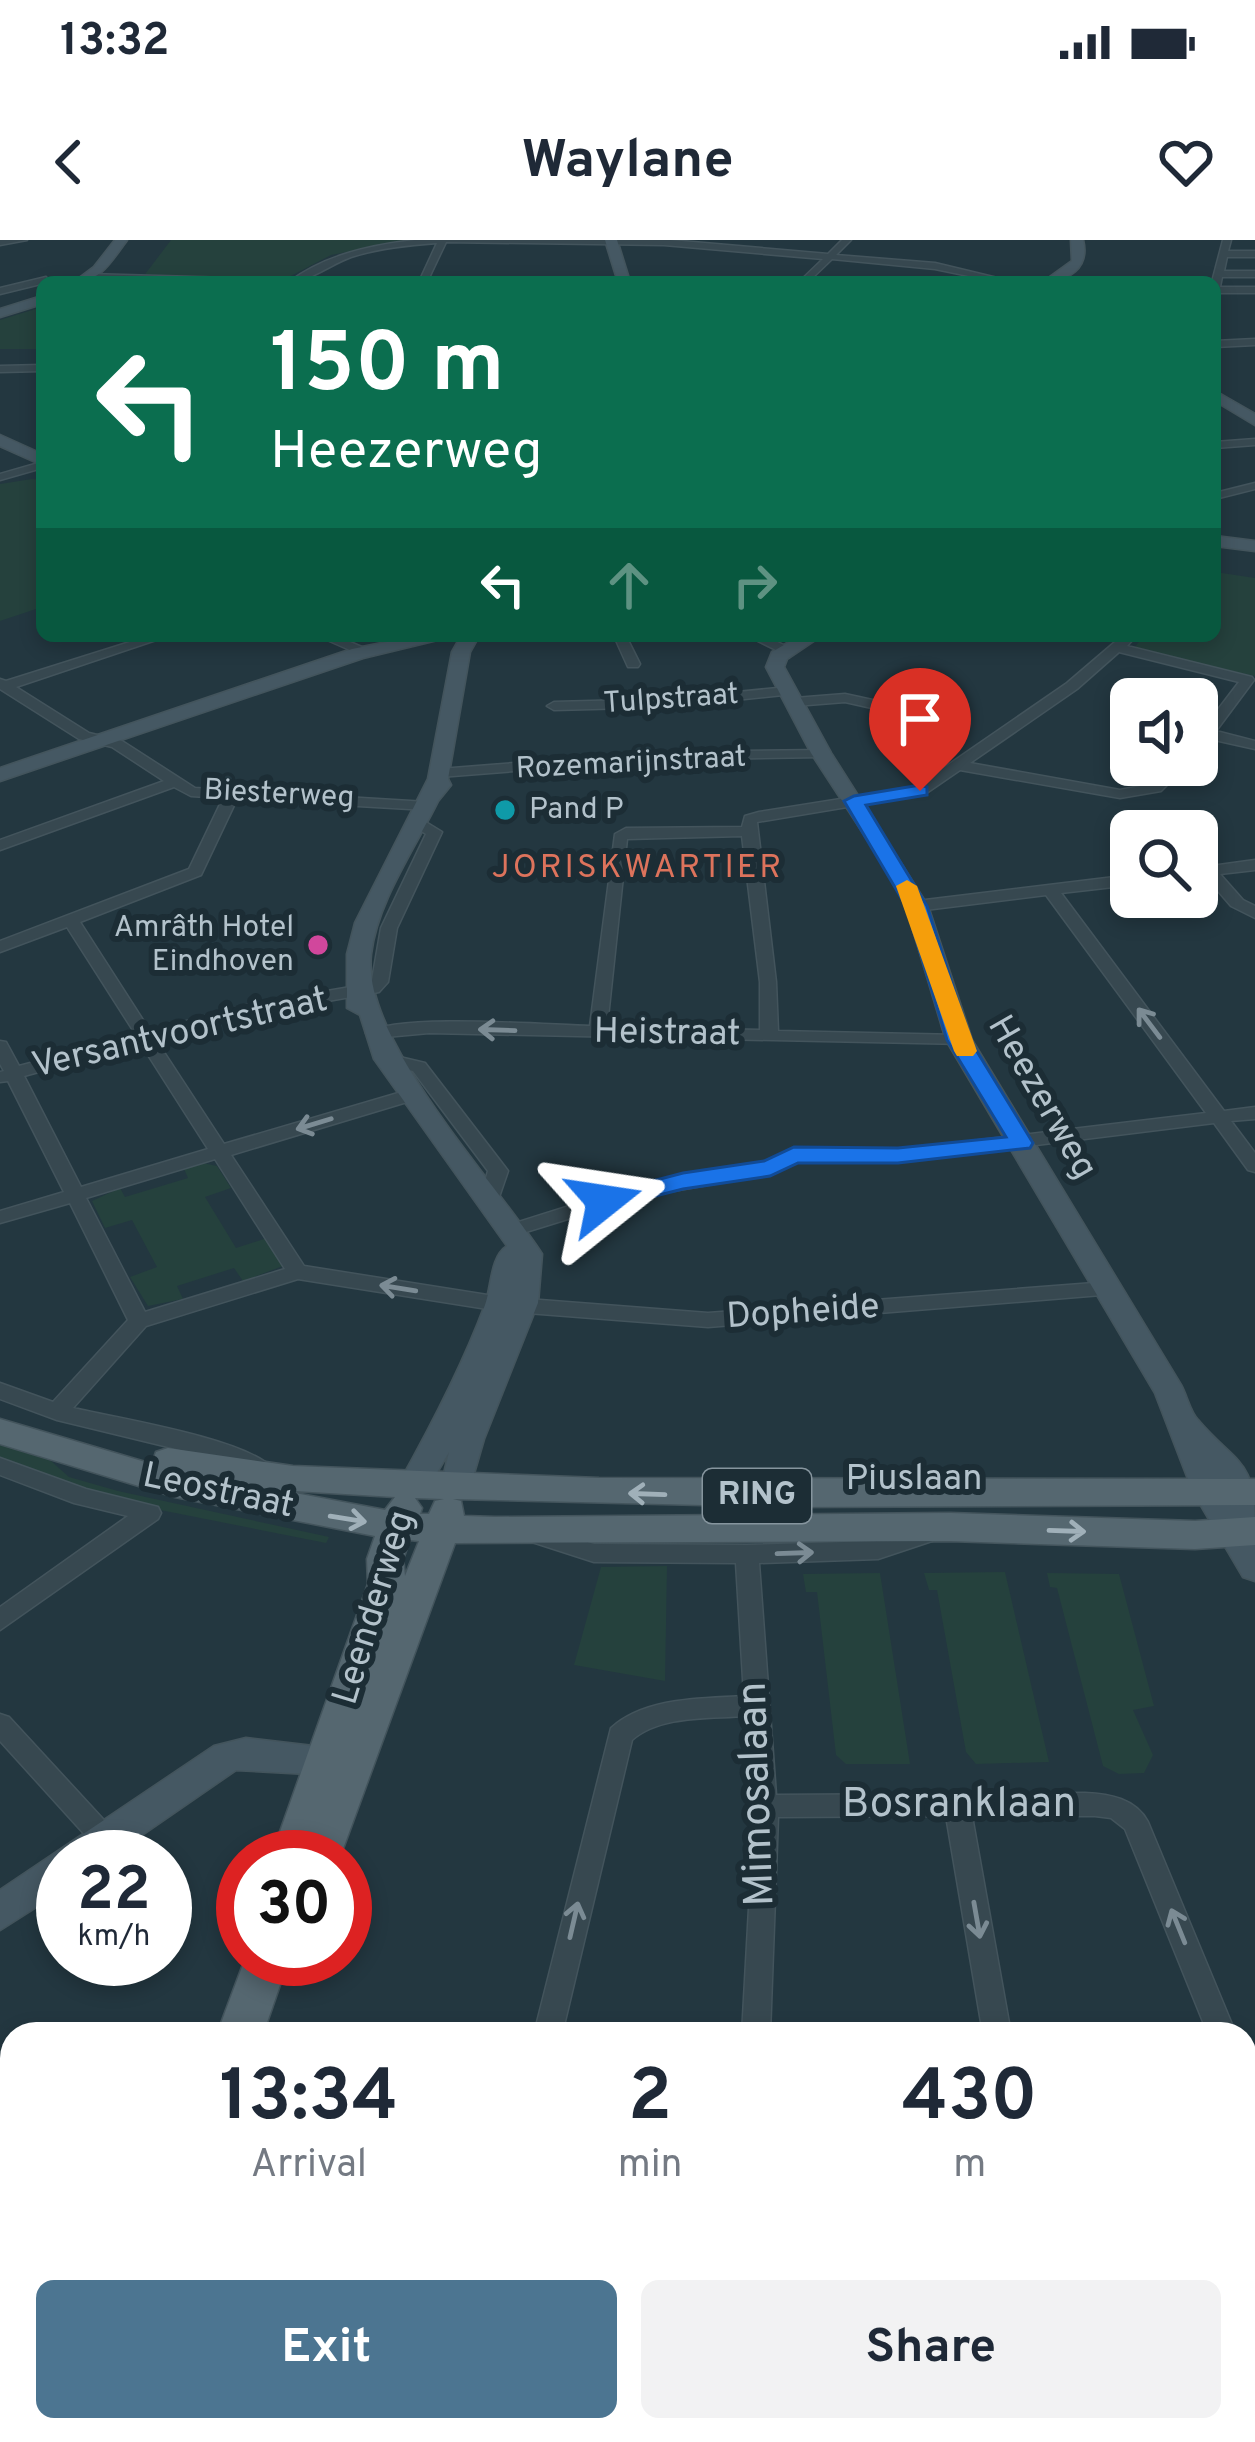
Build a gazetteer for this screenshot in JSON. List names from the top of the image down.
{
  "streets": {
    "main road": [
      "Heezerweg",
      "Piuslaan",
      "Leostraat",
      "RING",
      "Leenderweg"
    ],
    "street": [
      "Tulpstraat",
      "Rozemarijnstraat",
      "Biesterweg",
      "Versantvoortstraat",
      "Heistraat",
      "Dopheide",
      "Mimosalaan",
      "Bosranklaan"
    ]
  },
  "crossings": [
    ["Tulpstraat", "Heezerweg"],
    ["Rozemarijnstraat", "Biesterweg"],
    ["Rozemarijnstraat", "Heezerweg"],
    ["Rozemarijnstraat", "Leenderweg"],
    ["Biesterweg", "Leenderweg"],
    ["Versantvoortstraat", "Leenderweg"],
    ["Heistraat", "Heezerweg"],
    ["Heistraat", "Leenderweg"],
    ["Heezerweg", "Dopheide"],
    ["Heezerweg", "Piuslaan"],
    ["Dopheide", "Leenderweg"],
    ["Piuslaan", "Leostraat"],
    ["Piuslaan", "Leenderweg"],
    ["Piuslaan", "Mimosalaan"],
    ["Leostraat", "Leenderweg"],
    ["Mimosalaan", "Bosranklaan"]
  ],
  "one_way": ["Bosranklaan"],
  "districts": ["JORISKWARTIER"],
  "places": ["Pand P", "Amrâth Hotel Eindhoven"],
  "page": {
    "status": "13:32",
    "header": "Waylane",
    "turn": ["150 m", "Heezerweg"],
    "speed": "22 km/h",
    "limit": "30",
    "eta": [
      "13:34",
      "Arrival",
      "2",
      "min",
      "430",
      "m"
    ],
    "buttons": ["Exit", "Share"]
  }
}
